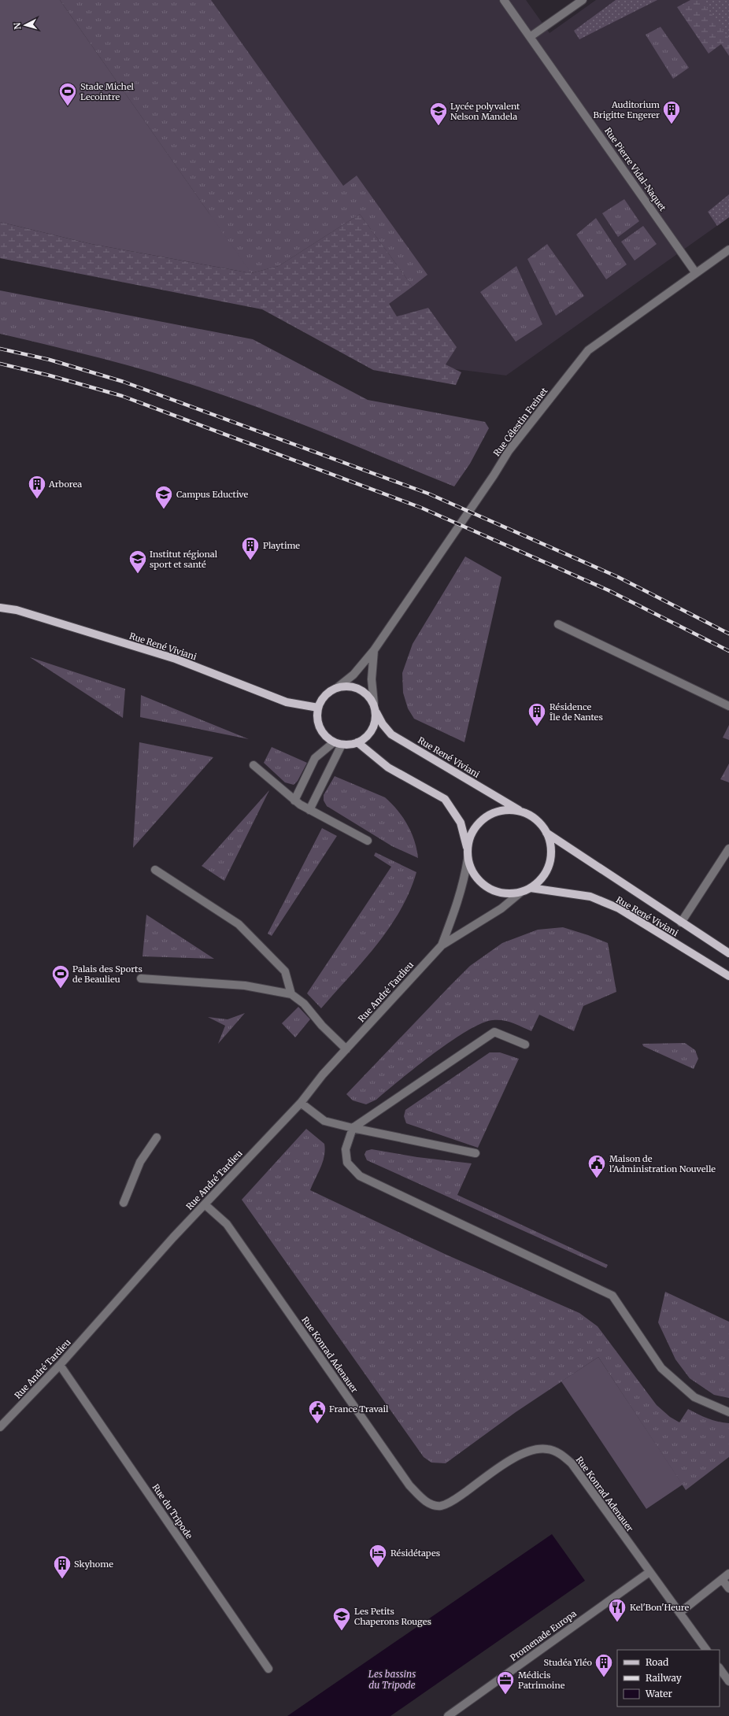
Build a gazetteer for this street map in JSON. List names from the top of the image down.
{
  "streets": {
    "main road": ["Rue René Viviani"],
    "street": [
      "Rue Pierre Vidal-Naquet",
      "Rue Célestin Freinet",
      "Rue André Tardieu",
      "Rue Konrad Adenauer",
      "Rue du Tripode",
      "Promenade Europa"
    ]
  },
  "crossings": [
    ["Rue Pierre Vidal-Naquet", "Rue Célestin Freinet"],
    ["Rue Célestin Freinet", "Rue René Viviani"],
    ["Rue René Viviani", "Rue André Tardieu"],
    ["Rue André Tardieu", "Rue Konrad Adenauer"],
    ["Rue André Tardieu", "Rue du Tripode"],
    ["Rue Konrad Adenauer", "Promenade Europa"]
  ],
  "water": ["Les bassins du Tripode"],
  "places": {
    "sports": ["Stade Michel Lecointre", "Palais des Sports de Beaulieu"],
    "building": [
      "Auditorium Brigitte Engerer",
      "Arborea",
      "Playtime",
      "Résidence Île de Nantes",
      "Skyhome",
      "Studéa Yléo"
    ],
    "school or university": [
      "Lycée polyvalent Nelson Mandela",
      "Campus Eductive",
      "Institut régional sport et santé",
      "Les Petits Chaperons Rouges"
    ],
    "public building": ["Maison de l'Administration Nouvelle", "France Travail"],
    "hotel": ["Résidétapes"],
    "restaurant": ["Kel'Bon'Heure"],
    "office": ["Médicis Patrimoine"]
  },
  "legend": ["Road", "Railway", "Water"],
  "north": "left"
}
